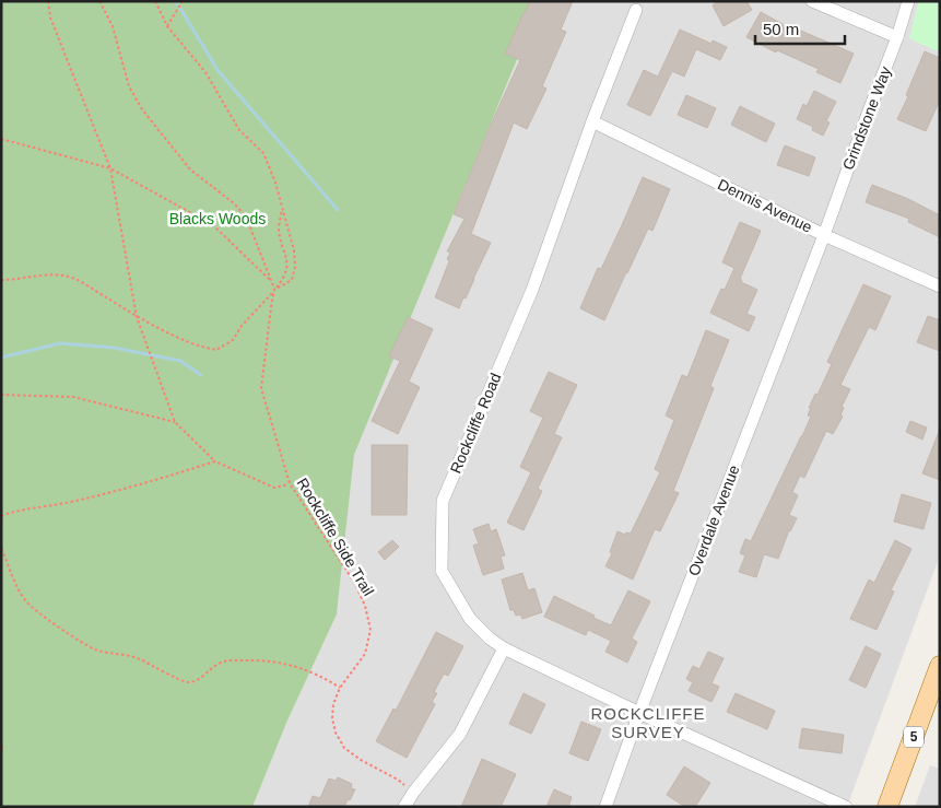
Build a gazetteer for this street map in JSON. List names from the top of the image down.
{
  "streets": {
    "main road": ["5"],
    "street": [
      "Grindstone Way",
      "Dennis Avenue",
      "Rockcliffe Road",
      "Overdale Avenue"
    ],
    "path": ["Rockcliffe Side Trail"]
  },
  "crossings": [
    ["Grindstone Way", "Dennis Avenue"],
    ["Grindstone Way", "Overdale Avenue"],
    ["Dennis Avenue", "Rockcliffe Road"],
    ["Dennis Avenue", "Overdale Avenue"],
    ["Rockcliffe Road", "Overdale Avenue"]
  ],
  "districts": ["ROCKCLIFFE SURVEY"],
  "parks": ["Blacks Woods"],
  "scale_bar": "50 m"
}
